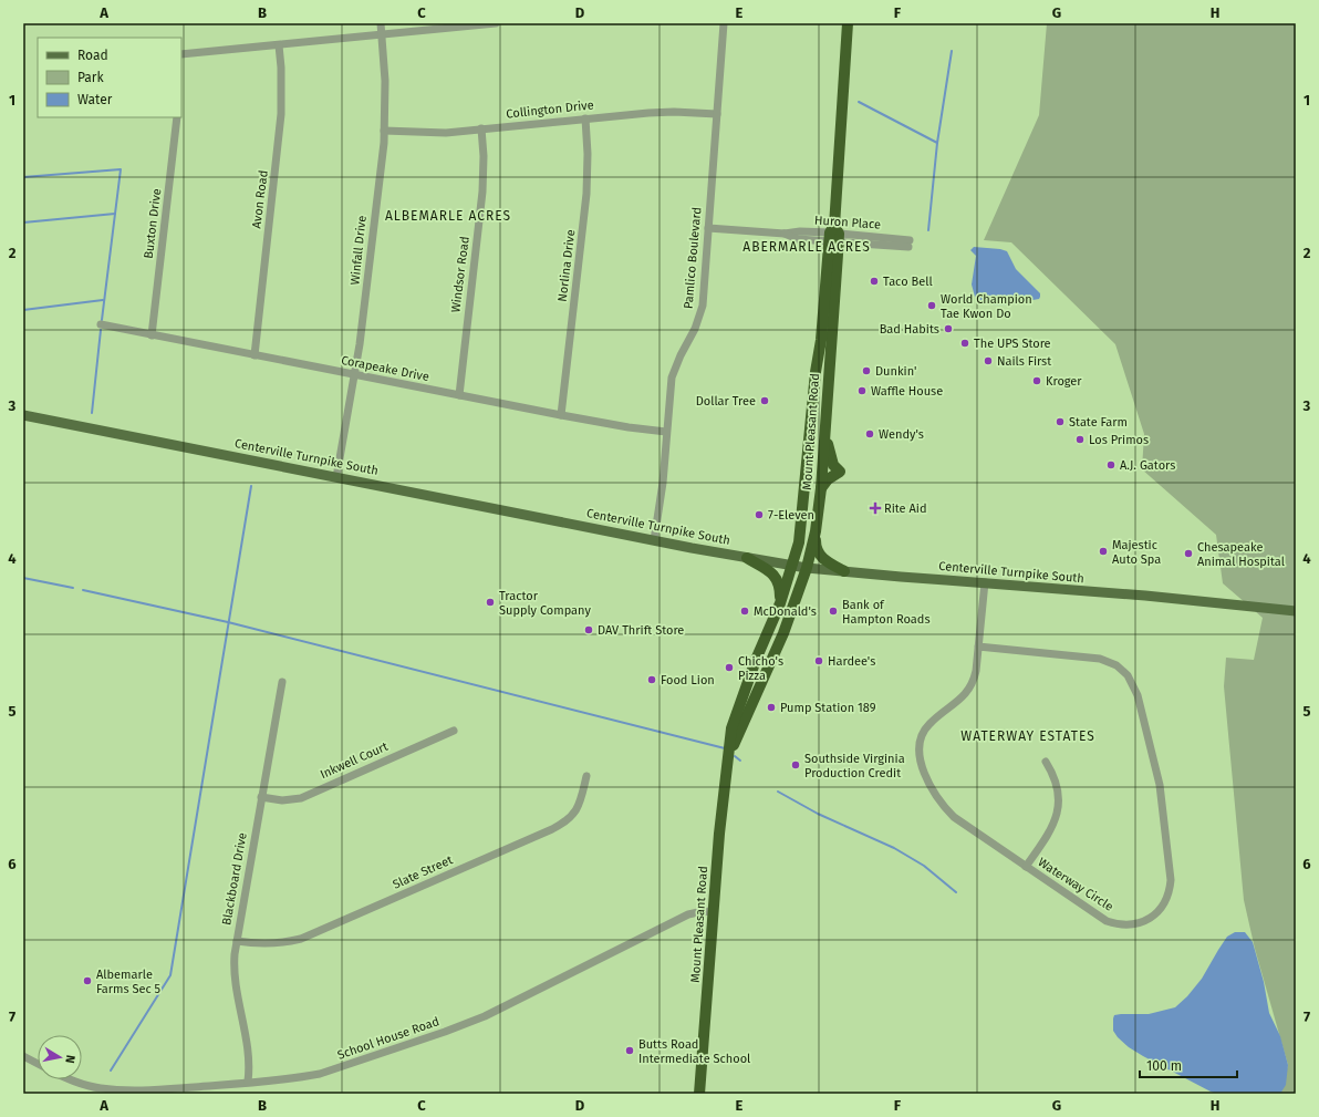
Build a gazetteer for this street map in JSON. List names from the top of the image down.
{
  "streets": {
    "highway": ["Mount Pleasant Road"],
    "main road": ["Centerville Turnpike South"],
    "street": [
      "Collington Drive",
      "Avon Road",
      "Huron Place",
      "Buxton Drive",
      "Winfall Drive",
      "Pamlico Boulevard",
      "Norlina Drive",
      "Windsor Road",
      "Corapeake Drive",
      "Inkwell Court",
      "Slate Street",
      "Blackboard Drive",
      "Waterway Circle",
      "School House Road"
    ]
  },
  "crossings": [
    ["Collington Drive", "Winfall Drive"],
    ["Collington Drive", "Pamlico Boulevard"],
    ["Collington Drive", "Norlina Drive"],
    ["Collington Drive", "Windsor Road"],
    ["Avon Road", "Corapeake Drive"],
    ["Huron Place", "Pamlico Boulevard"],
    ["Huron Place", "Mount Pleasant Road"],
    ["Buxton Drive", "Corapeake Drive"],
    ["Winfall Drive", "Corapeake Drive"],
    ["Winfall Drive", "Centerville Turnpike South"],
    ["Pamlico Boulevard", "Corapeake Drive"],
    ["Pamlico Boulevard", "Centerville Turnpike South"],
    ["Norlina Drive", "Corapeake Drive"],
    ["Windsor Road", "Corapeake Drive"],
    ["Mount Pleasant Road", "Centerville Turnpike South"],
    ["Mount Pleasant Road", "School House Road"],
    ["Centerville Turnpike South", "Waterway Circle"],
    ["Inkwell Court", "Blackboard Drive"],
    ["Slate Street", "Blackboard Drive"],
    ["Blackboard Drive", "School House Road"]
  ],
  "districts": ["ALBEMARLE ACRES", "ABERMARLE ACRES", "WATERWAY ESTATES"],
  "places": {
    "other": [
      "Taco Bell",
      "World Champion Tae Kwon Do",
      "Bad Habits",
      "The UPS Store",
      "Nails First",
      "Dunkin'",
      "Kroger",
      "Waffle House",
      "Dollar Tree",
      "State Farm",
      "Wendy's",
      "Los Primos",
      "A.J. Gators",
      "7-Eleven",
      "Majestic Auto Spa",
      "Chesapeake Animal Hospital",
      "Tractor Supply Company",
      "McDonald's",
      "Bank of Hampton Roads",
      "DAV Thrift Store",
      "Hardee's",
      "Chicho's Pizza",
      "Food Lion",
      "Pump Station 189",
      "Southside Virginia Production Credit",
      "Albemarle Farms Sec 5",
      "Butts Road Intermediate School"
    ],
    "health": ["Rite Aid"]
  },
  "legend": ["Road", "Park", "Water"],
  "scale_bar": "100 m",
  "north": "right",
  "grid": {
    "columns": [
      "A",
      "B",
      "C",
      "D",
      "E",
      "F",
      "G",
      "H"
    ],
    "rows": [
      "1",
      "2",
      "3",
      "4",
      "5",
      "6",
      "7"
    ]
  }
}
